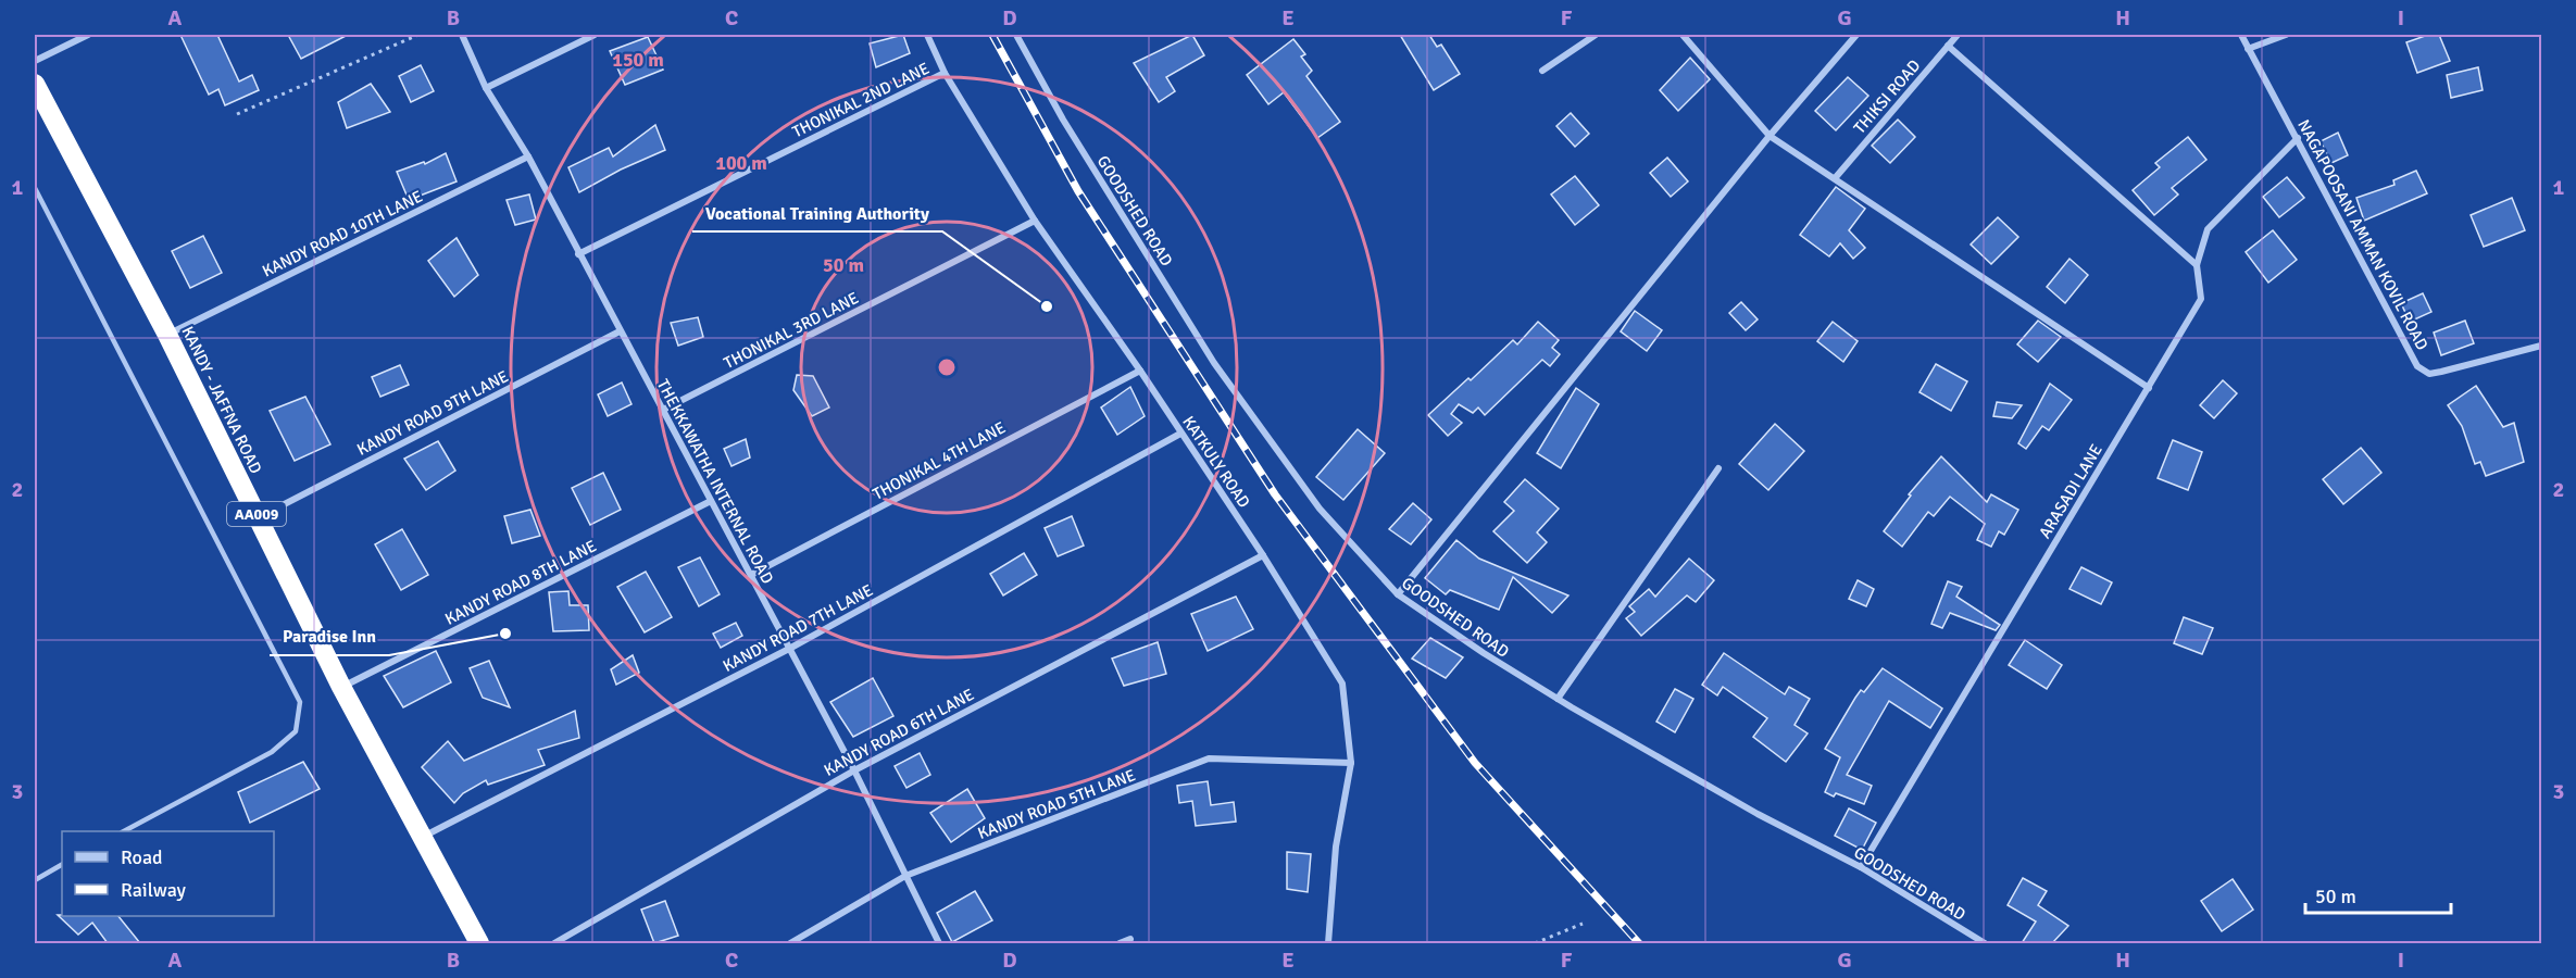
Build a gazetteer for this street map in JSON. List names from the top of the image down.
{
  "streets": {
    "highway": ["KANDY - JAFFNA ROAD", "AA009"],
    "street": [
      "THIKSI ROAD",
      "THONIKAL 2ND LANE",
      "GOODSHED ROAD",
      "KANDY ROAD 10TH LANE",
      "NAGAPOOSANI AMMAN KOVIL ROAD",
      "THONIKAL 3RD LANE",
      "KANDY ROAD 9TH LANE",
      "THONIKAL 4TH LANE",
      "KATKULY ROAD",
      "THEKKAWATHA INTERNAL ROAD",
      "ARASADI LANE",
      "KANDY ROAD 8TH LANE",
      "KANDY ROAD 7TH LANE",
      "KANDY ROAD 6TH LANE",
      "KANDY ROAD 5TH LANE"
    ]
  },
  "crossings": [
    ["THONIKAL 2ND LANE", "KATKULY ROAD"],
    ["THONIKAL 2ND LANE", "THEKKAWATHA INTERNAL ROAD"],
    ["GOODSHED ROAD", "ARASADI LANE"],
    ["KANDY ROAD 10TH LANE", "KANDY - JAFFNA ROAD"],
    ["KANDY ROAD 10TH LANE", "THEKKAWATHA INTERNAL ROAD"],
    ["NAGAPOOSANI AMMAN KOVIL ROAD", "ARASADI LANE"],
    ["THONIKAL 3RD LANE", "KATKULY ROAD"],
    ["THONIKAL 3RD LANE", "THEKKAWATHA INTERNAL ROAD"],
    ["KANDY - JAFFNA ROAD", "KANDY ROAD 9TH LANE"],
    ["KANDY - JAFFNA ROAD", "KANDY ROAD 8TH LANE"],
    ["KANDY - JAFFNA ROAD", "KANDY ROAD 7TH LANE"],
    ["KANDY ROAD 9TH LANE", "THEKKAWATHA INTERNAL ROAD"],
    ["THONIKAL 4TH LANE", "KATKULY ROAD"],
    ["THONIKAL 4TH LANE", "THEKKAWATHA INTERNAL ROAD"],
    ["KATKULY ROAD", "KANDY ROAD 7TH LANE"],
    ["KATKULY ROAD", "KANDY ROAD 6TH LANE"],
    ["KATKULY ROAD", "KANDY ROAD 5TH LANE"],
    ["THEKKAWATHA INTERNAL ROAD", "KANDY ROAD 8TH LANE"],
    ["THEKKAWATHA INTERNAL ROAD", "KANDY ROAD 7TH LANE"],
    ["THEKKAWATHA INTERNAL ROAD", "KANDY ROAD 6TH LANE"],
    ["THEKKAWATHA INTERNAL ROAD", "KANDY ROAD 5TH LANE"]
  ],
  "places": ["Vocational Training Authority", "Paradise Inn"],
  "legend": ["Road", "Railway"],
  "scale_bar": "50 m",
  "grid": {
    "columns": [
      "A",
      "B",
      "C",
      "D",
      "E",
      "F",
      "G",
      "H",
      "I"
    ],
    "rows": ["1", "2", "3"]
  },
  "rings": ["150 m", "100 m", "50 m"]
}
